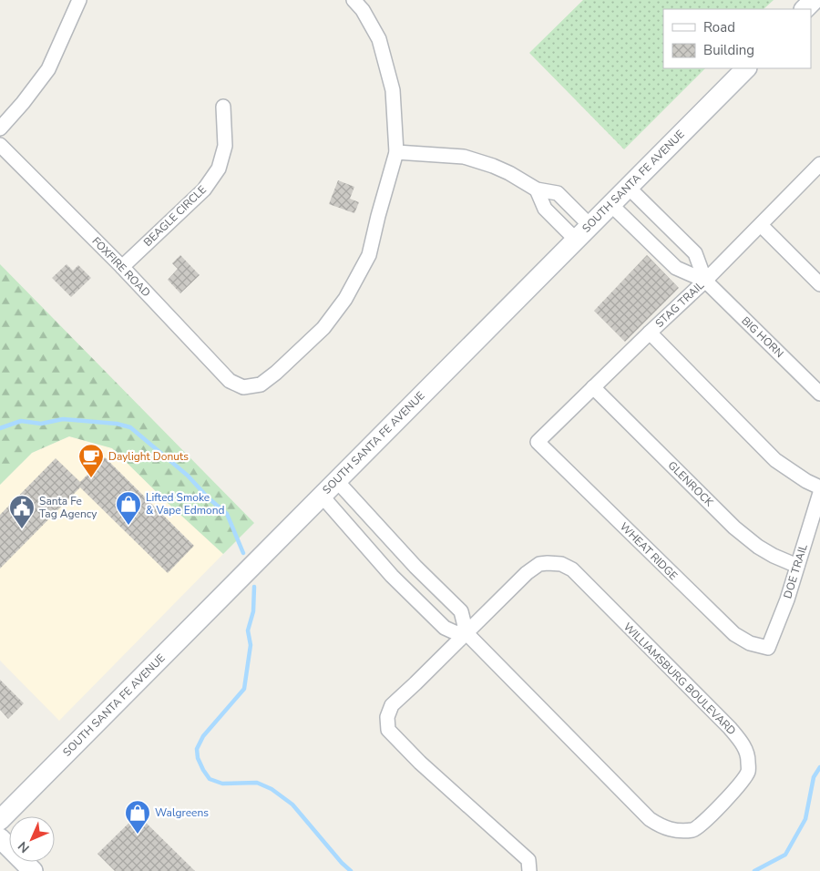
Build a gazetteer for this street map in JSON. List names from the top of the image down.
{
  "streets": {
    "main road": ["SOUTH SANTA FE AVENUE"],
    "street": [
      "BEAGLE CIRCLE",
      "FOXFIRE ROAD",
      "STAG TRAIL",
      "BIG HORN",
      "GLENROCK",
      "WHEAT RIDGE",
      "DOE TRAIL",
      "WILLIAMSBURG BOULEVARD"
    ]
  },
  "crossings": [
    ["SOUTH SANTA FE AVENUE", "BIG HORN"],
    ["BEAGLE CIRCLE", "FOXFIRE ROAD"],
    ["STAG TRAIL", "BIG HORN"],
    ["STAG TRAIL", "GLENROCK"],
    ["STAG TRAIL", "WHEAT RIDGE"],
    ["GLENROCK", "DOE TRAIL"],
    ["WHEAT RIDGE", "DOE TRAIL"]
  ],
  "places": {
    "cafe": ["Daylight Donuts"],
    "shop": ["Lifted Smoke & Vape Edmond", "Walgreens"],
    "public building": ["Santa Fe Tag Agency"]
  },
  "legend": ["Road", "Building"],
  "north": "bottom left"
}
